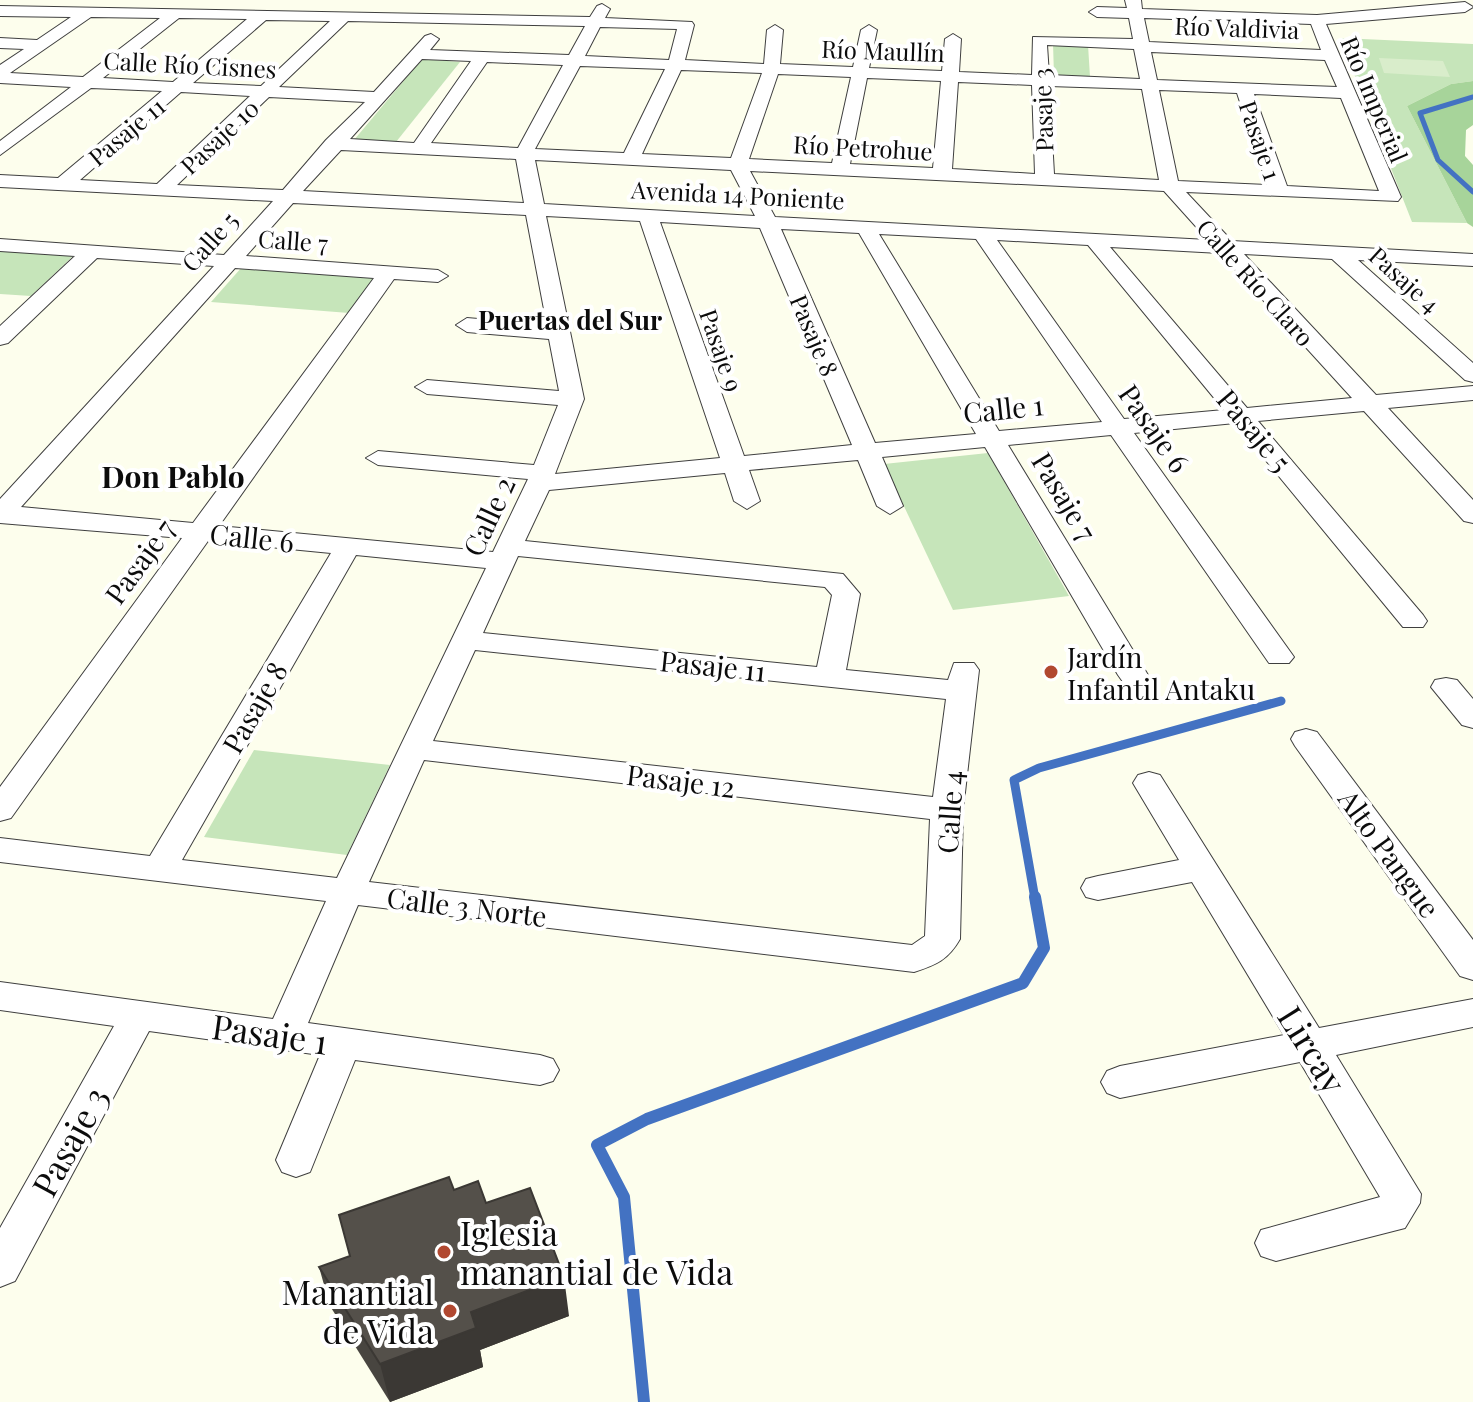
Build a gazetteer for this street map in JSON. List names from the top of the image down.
{
  "streets": {
    "street": [
      "Río Valdivia",
      "Río Maullín",
      "Calle Río Cisnes",
      "Río Imperial",
      "Pasaje 3",
      "Pasaje 11",
      "Pasaje 10",
      "Pasaje 1",
      "Río Petrohue",
      "Avenida 14 Poniente",
      "Calle 7",
      "Calle 5",
      "Pasaje 4",
      "Calle Río Claro",
      "Pasaje 8",
      "Pasaje 9",
      "Calle 1",
      "Pasaje 6",
      "Pasaje 5",
      "Pasaje 7",
      "Calle 2",
      "Calle 6",
      "Pasaje 12",
      "Calle 4",
      "Alto Pangue",
      "Calle 3 Norte",
      "Lircay"
    ]
  },
  "crossings": [
    ["Río Valdivia", "Río Imperial"],
    ["Río Valdivia", "Pasaje 3"],
    ["Río Valdivia", "Calle Río Claro"],
    ["Río Maullín", "Río Imperial"],
    ["Río Maullín", "Pasaje 3"],
    ["Río Maullín", "Pasaje 1"],
    ["Río Maullín", "Calle 5"],
    ["Río Maullín", "Calle Río Claro"],
    ["Calle Río Cisnes", "Pasaje 11"],
    ["Calle Río Cisnes", "Pasaje 10"],
    ["Calle Río Cisnes", "Calle 5"],
    ["Río Imperial", "Río Petrohue"],
    ["Pasaje 3", "Pasaje 1"],
    ["Pasaje 3", "Río Petrohue"],
    ["Pasaje 11", "Avenida 14 Poniente"],
    ["Pasaje 11", "Calle 2"],
    ["Pasaje 11", "Calle 6"],
    ["Pasaje 11", "Calle 4"],
    ["Pasaje 10", "Avenida 14 Poniente"],
    ["Pasaje 1", "Río Petrohue"],
    ["Pasaje 1", "Calle 2"],
    ["Río Petrohue", "Calle 5"],
    ["Río Petrohue", "Calle Río Claro"],
    ["Río Petrohue", "Pasaje 8"],
    ["Avenida 14 Poniente", "Calle 5"],
    ["Avenida 14 Poniente", "Pasaje 4"],
    ["Avenida 14 Poniente", "Calle Río Claro"],
    ["Avenida 14 Poniente", "Pasaje 8"],
    ["Avenida 14 Poniente", "Pasaje 9"],
    ["Avenida 14 Poniente", "Pasaje 6"],
    ["Avenida 14 Poniente", "Pasaje 5"],
    ["Avenida 14 Poniente", "Pasaje 7"],
    ["Calle 7", "Calle 5"],
    ["Calle 7", "Pasaje 7"],
    ["Calle 5", "Calle 6"],
    ["Calle Río Claro", "Calle 1"],
    ["Pasaje 8", "Calle 1"],
    ["Pasaje 8", "Calle 6"],
    ["Pasaje 8", "Calle 3 Norte"],
    ["Pasaje 9", "Calle 1"],
    ["Calle 1", "Pasaje 6"],
    ["Calle 1", "Pasaje 5"],
    ["Calle 1", "Pasaje 7"],
    ["Calle 1", "Calle 2"],
    ["Pasaje 7", "Calle 6"],
    ["Calle 2", "Calle 6"],
    ["Calle 2", "Pasaje 12"],
    ["Calle 2", "Calle 3 Norte"],
    ["Pasaje 12", "Calle 4"],
    ["Calle 4", "Calle 3 Norte"]
  ],
  "districts": ["Puertas del Sur", "Don Pablo"],
  "places": ["Jardín Infantil Antaku", "Iglesia manantial de Vida", "Manantial de Vida"]
}
